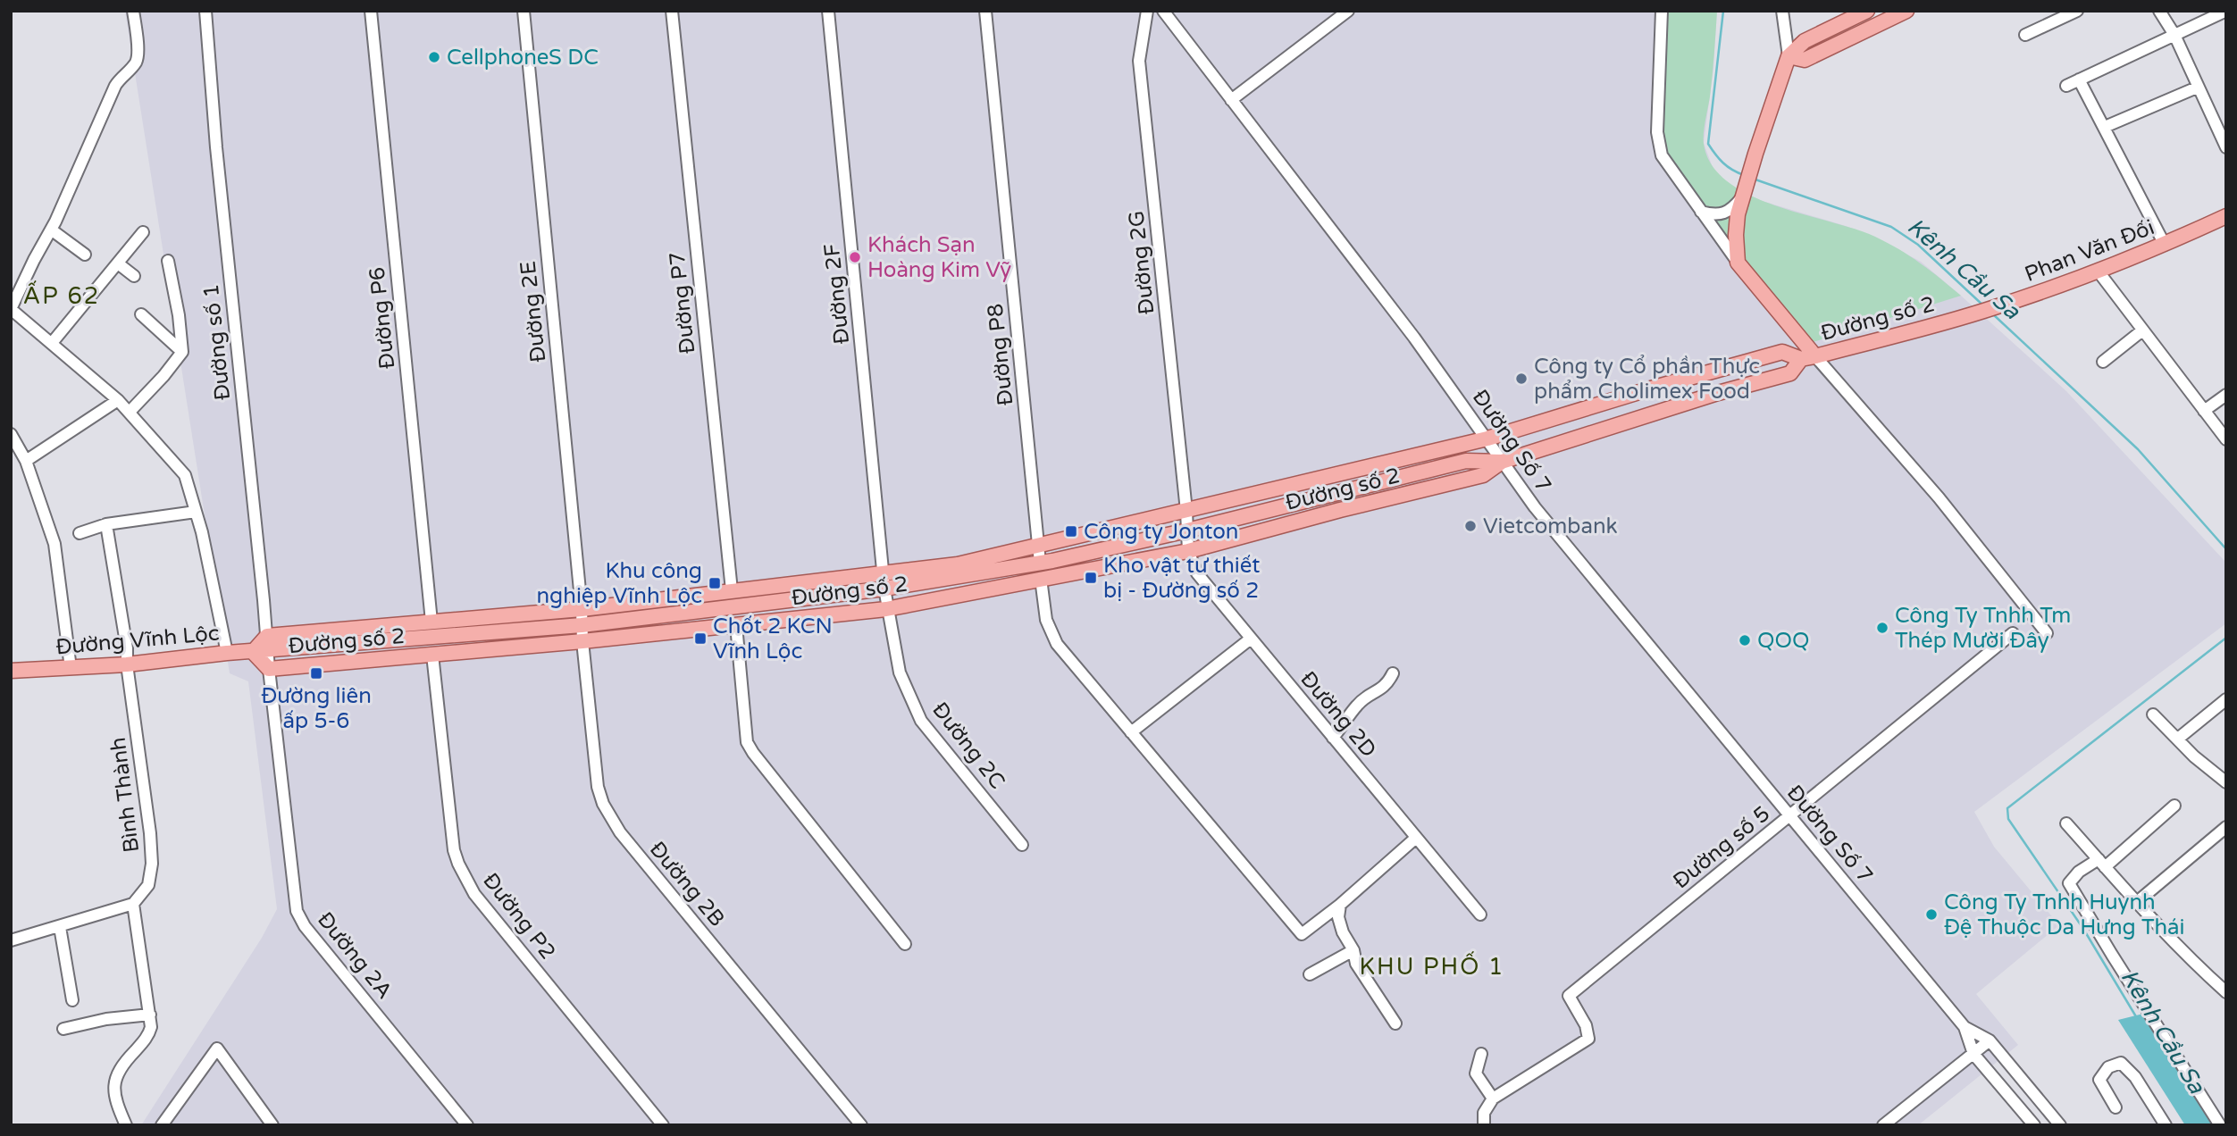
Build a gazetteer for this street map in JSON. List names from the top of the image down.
{
  "streets": {
    "main road": ["Phan Văn Đối", "Đường số 2", "Đường Vĩnh Lộc"],
    "street": [
      "Đường 2G",
      "Đường 2F",
      "Đường P7",
      "Đường 2E",
      "Đường P6",
      "Đường số 1",
      "Đường P8",
      "Đường Số 7",
      "Đường 2D",
      "Đường 2C",
      "Bình Thành",
      "Đường số 5",
      "Đường 2B",
      "Đường P2",
      "Đường 2A"
    ]
  },
  "crossings": [
    ["Phan Văn Đối", "Đường số 2"],
    ["Đường 2G", "Đường số 2"],
    ["Đường 2G", "Đường 2D"],
    ["Đường 2F", "Đường số 2"],
    ["Đường 2F", "Đường 2C"],
    ["Đường P7", "Đường số 2"],
    ["Đường 2E", "Đường số 2"],
    ["Đường 2E", "Đường 2B"],
    ["Đường P6", "Đường số 2"],
    ["Đường số 2", "Đường số 1"],
    ["Đường số 2", "Đường P8"],
    ["Đường số 2", "Đường Số 7"],
    ["Đường số 2", "Đường Vĩnh Lộc"],
    ["Đường số 2", "Đường 2D"],
    ["Đường số 2", "Đường 2C"],
    ["Đường số 2", "Đường 2B"],
    ["Đường số 2", "Đường P2"],
    ["Đường số 2", "Đường 2A"],
    ["Đường số 1", "Đường 2A"],
    ["Đường Số 7", "Đường số 5"],
    ["Đường Vĩnh Lộc", "Bình Thành"]
  ],
  "districts": ["ẤP 62", "KHU PHỐ 1"],
  "water": ["Kênh Cầu Sa"],
  "places": {
    "other": [
      "CellphoneS DC",
      "Khách Sạn Hoàng Kim Vỹ",
      "Công ty Cổ phần Thực phẩm Cholimex Food",
      "Vietcombank",
      "Công Ty Tnhh Tm Thép Mười Đây",
      "QOQ",
      "Công Ty Tnhh Huynh Đệ Thuộc Da Hưng Thái"
    ],
    "transit": [
      "Công ty Jonton",
      "Kho vật tư thiết bị - Đường số 2",
      "Khu công nghiệp Vĩnh Lộc",
      "Chốt 2 KCN Vĩnh Lộc",
      "Đường liên ấp 5-6"
    ]
  }
}
